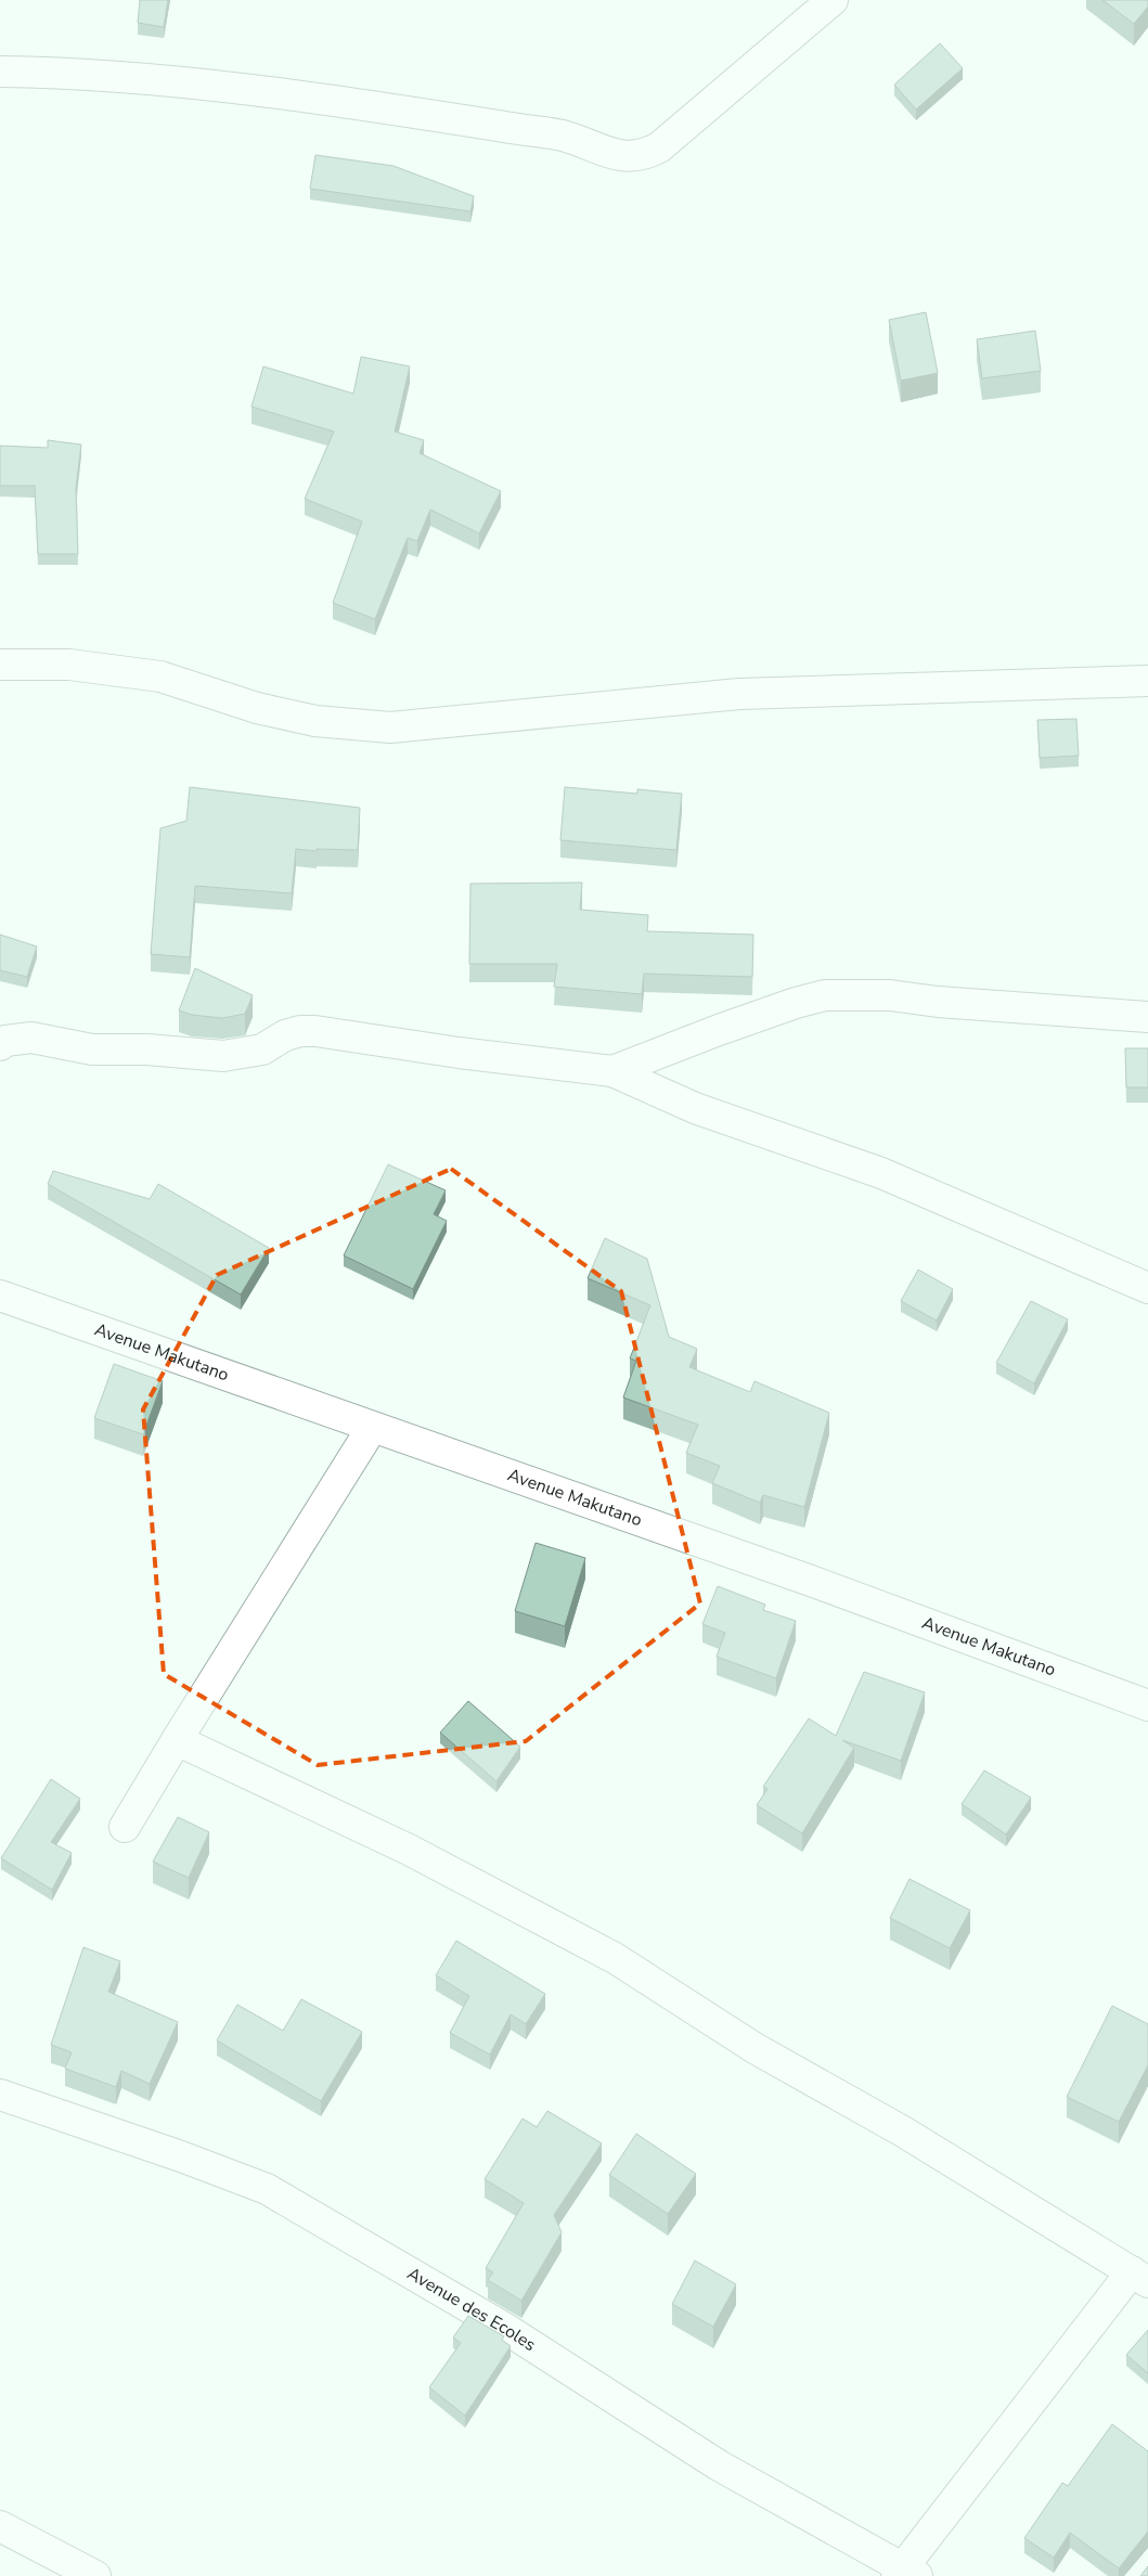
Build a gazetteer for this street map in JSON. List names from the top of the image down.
{
  "streets": {
    "street": ["Avenue Makutano", "Avenue des Ecoles"]
  }
}
